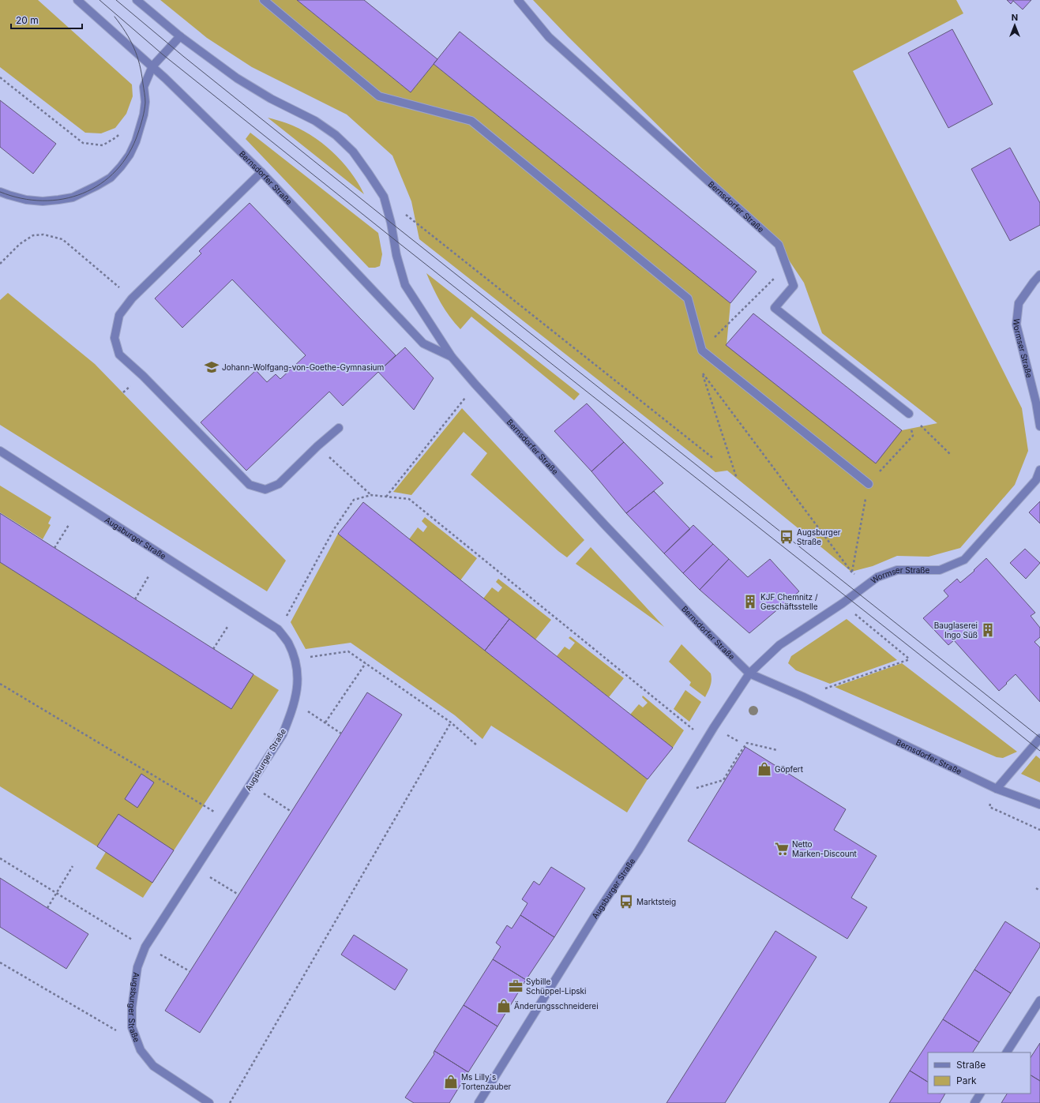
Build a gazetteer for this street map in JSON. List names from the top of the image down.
{
  "streets": {
    "street": ["Bernsdorfer Straße", "Wormser Straße", "Augsburger Straße"]
  },
  "crossings": [
    ["Bernsdorfer Straße", "Wormser Straße"],
    ["Bernsdorfer Straße", "Augsburger Straße"],
    ["Wormser Straße", "Augsburger Straße"]
  ],
  "places": {
    "school or university": ["Johann-Wolfgang-von-Goethe-Gymnasium"],
    "bus stop": ["Augsburger Straße", "Marktsteig"],
    "building": ["KJF Chemnitz / Geschäftsstelle", "Bauglaserei Ingo Süß"],
    "shop": ["Göpfert", "Änderungsschneiderei", "Ms Lilly´s Tortenzauber"],
    "supermarket": ["Netto Marken-Discount"],
    "office": ["Sybille Schüppel-Lipski"]
  },
  "legend": ["Straße", "Park"],
  "scale_bar": "20 m",
  "north": "top"
}
